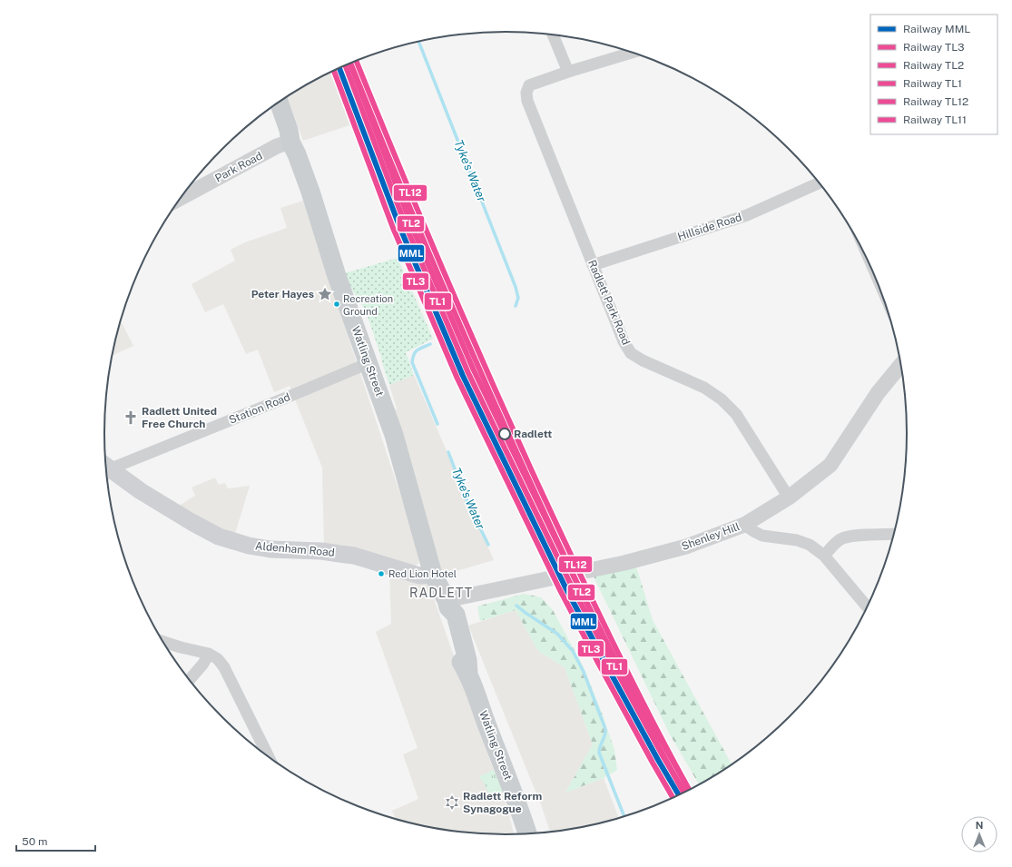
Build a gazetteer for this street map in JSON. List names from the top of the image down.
{
  "streets": {
    "main road": ["Watling Street", "Aldenham Road"],
    "street": [
      "Park Road",
      "Hillside Road",
      "Radlett Park Road",
      "Station Road",
      "Shenley Hill"
    ]
  },
  "crossings": [
    ["Park Road", "Watling Street"],
    ["Hillside Road", "Radlett Park Road"],
    ["Radlett Park Road", "Shenley Hill"],
    ["Watling Street", "Station Road"],
    ["Watling Street", "Shenley Hill"],
    ["Watling Street", "Aldenham Road"]
  ],
  "districts": ["RADLETT"],
  "water": ["Tyke's Water"],
  "places": {
    "place": ["Peter Hayes"],
    "other": ["Recreation Ground", "Radlett", "Red Lion Hotel"],
    "church": ["Radlett United Free Church"],
    "synagogue": ["Radlett Reform Synagogue"]
  },
  "lines": [
    "rail line TL12",
    "rail line TL11",
    "rail line TL2",
    "rail line TL1",
    "rail line MML",
    "rail line TL3"
  ],
  "legend": [
    "Railway MML",
    "Railway TL3",
    "Railway TL2",
    "Railway TL1",
    "Railway TL12",
    "Railway TL11"
  ],
  "scale_bar": "50 m",
  "north": "top"
}
